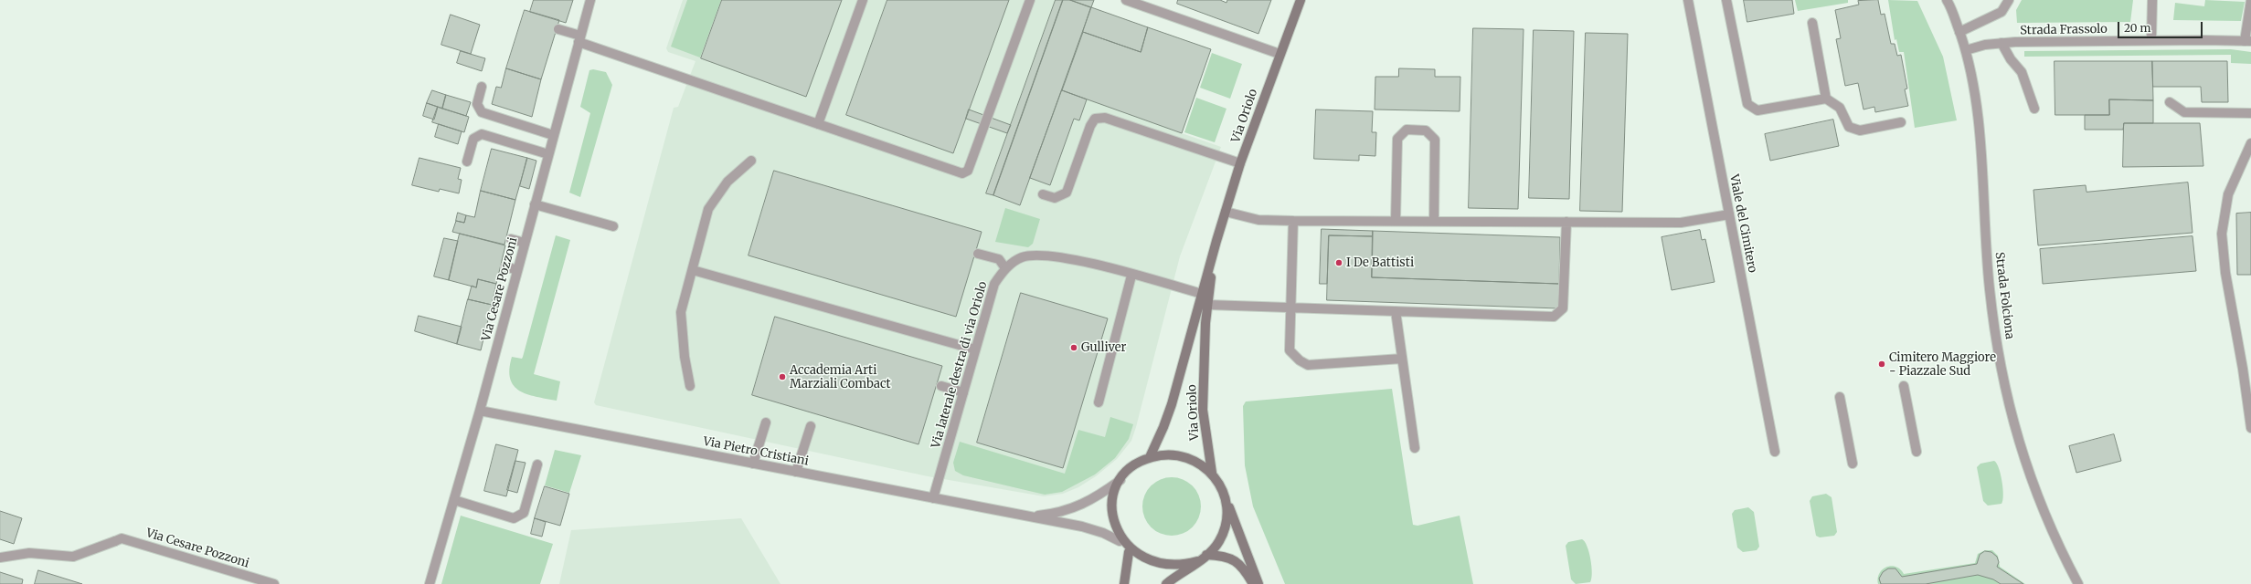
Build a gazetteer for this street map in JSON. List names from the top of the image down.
{
  "streets": {
    "street": [
      "Strada Frassolo",
      "Via Oriolo",
      "Viale del Cimitero",
      "Via Cesare Pozzoni",
      "Strada Folciona",
      "Via laterale destra di via Oriolo",
      "Via Pietro Cristiani"
    ]
  },
  "crossings": [
    ["Strada Frassolo", "Strada Folciona"],
    ["Via Oriolo", "Via laterale destra di via Oriolo"],
    ["Via Oriolo", "Via Pietro Cristiani"],
    ["Via Cesare Pozzoni", "Via Pietro Cristiani"],
    ["Via laterale destra di via Oriolo", "Via Pietro Cristiani"]
  ],
  "places": [
    "I De Battisti",
    "Gulliver",
    "Cimitero Maggiore - Piazzale Sud",
    "Accademia Arti Marziali Combact"
  ],
  "scale_bar": "20 m"
}
